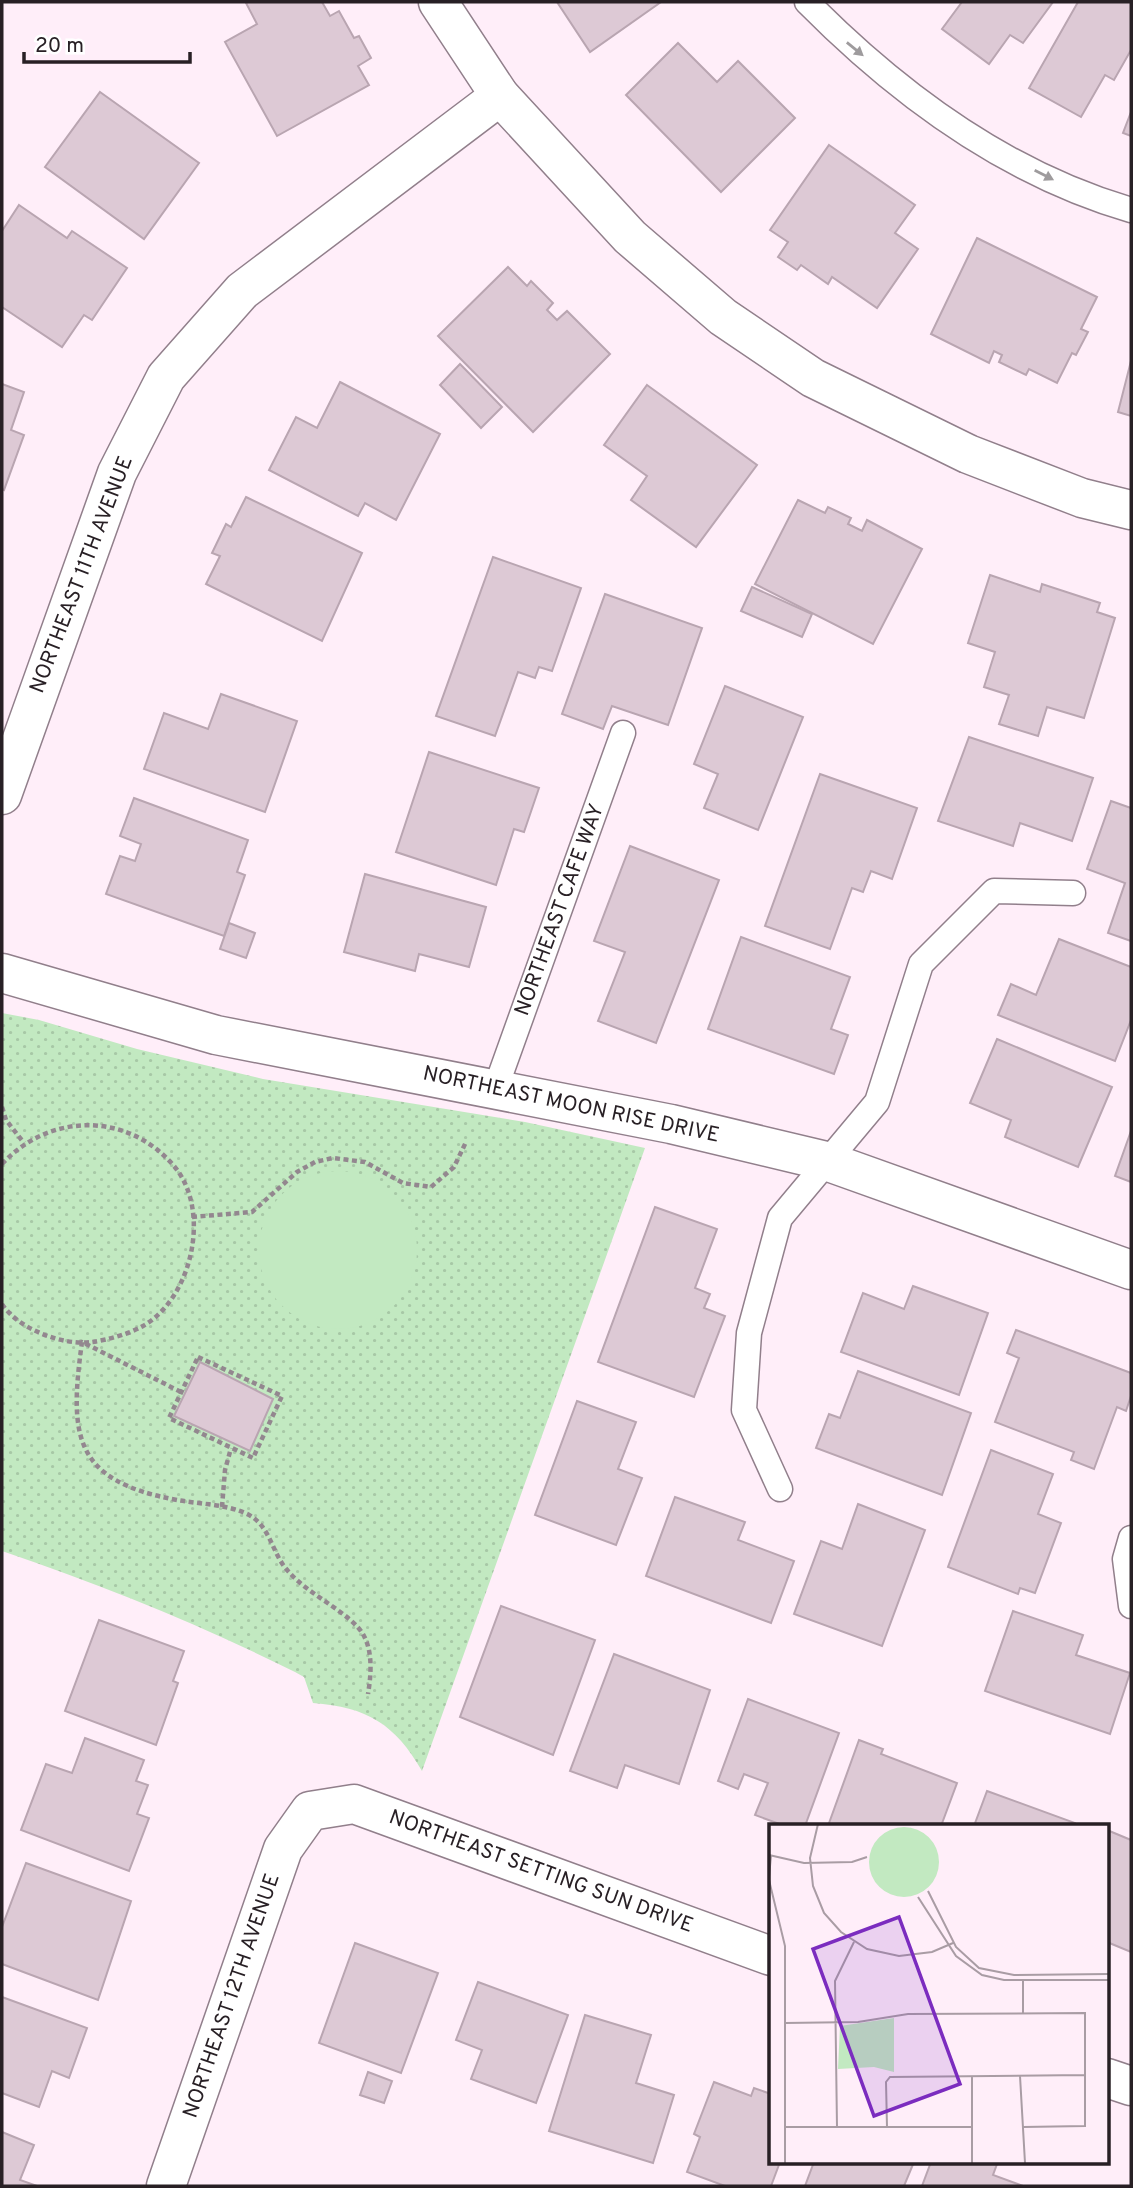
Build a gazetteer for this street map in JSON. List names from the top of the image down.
{
  "streets": {
    "street": [
      "NORTHEAST 11TH AVENUE",
      "NORTHEAST MOON RISE DRIVE",
      "NORTHEAST SETTING SUN DRIVE",
      "NORTHEAST 12TH AVENUE"
    ],
    "lane": ["NORTHEAST CAFE WAY"]
  },
  "crossings": [
    ["NORTHEAST CAFE WAY", "NORTHEAST MOON RISE DRIVE"],
    ["NORTHEAST SETTING SUN DRIVE", "NORTHEAST 12TH AVENUE"]
  ],
  "scale_bar": "20 m"
}
